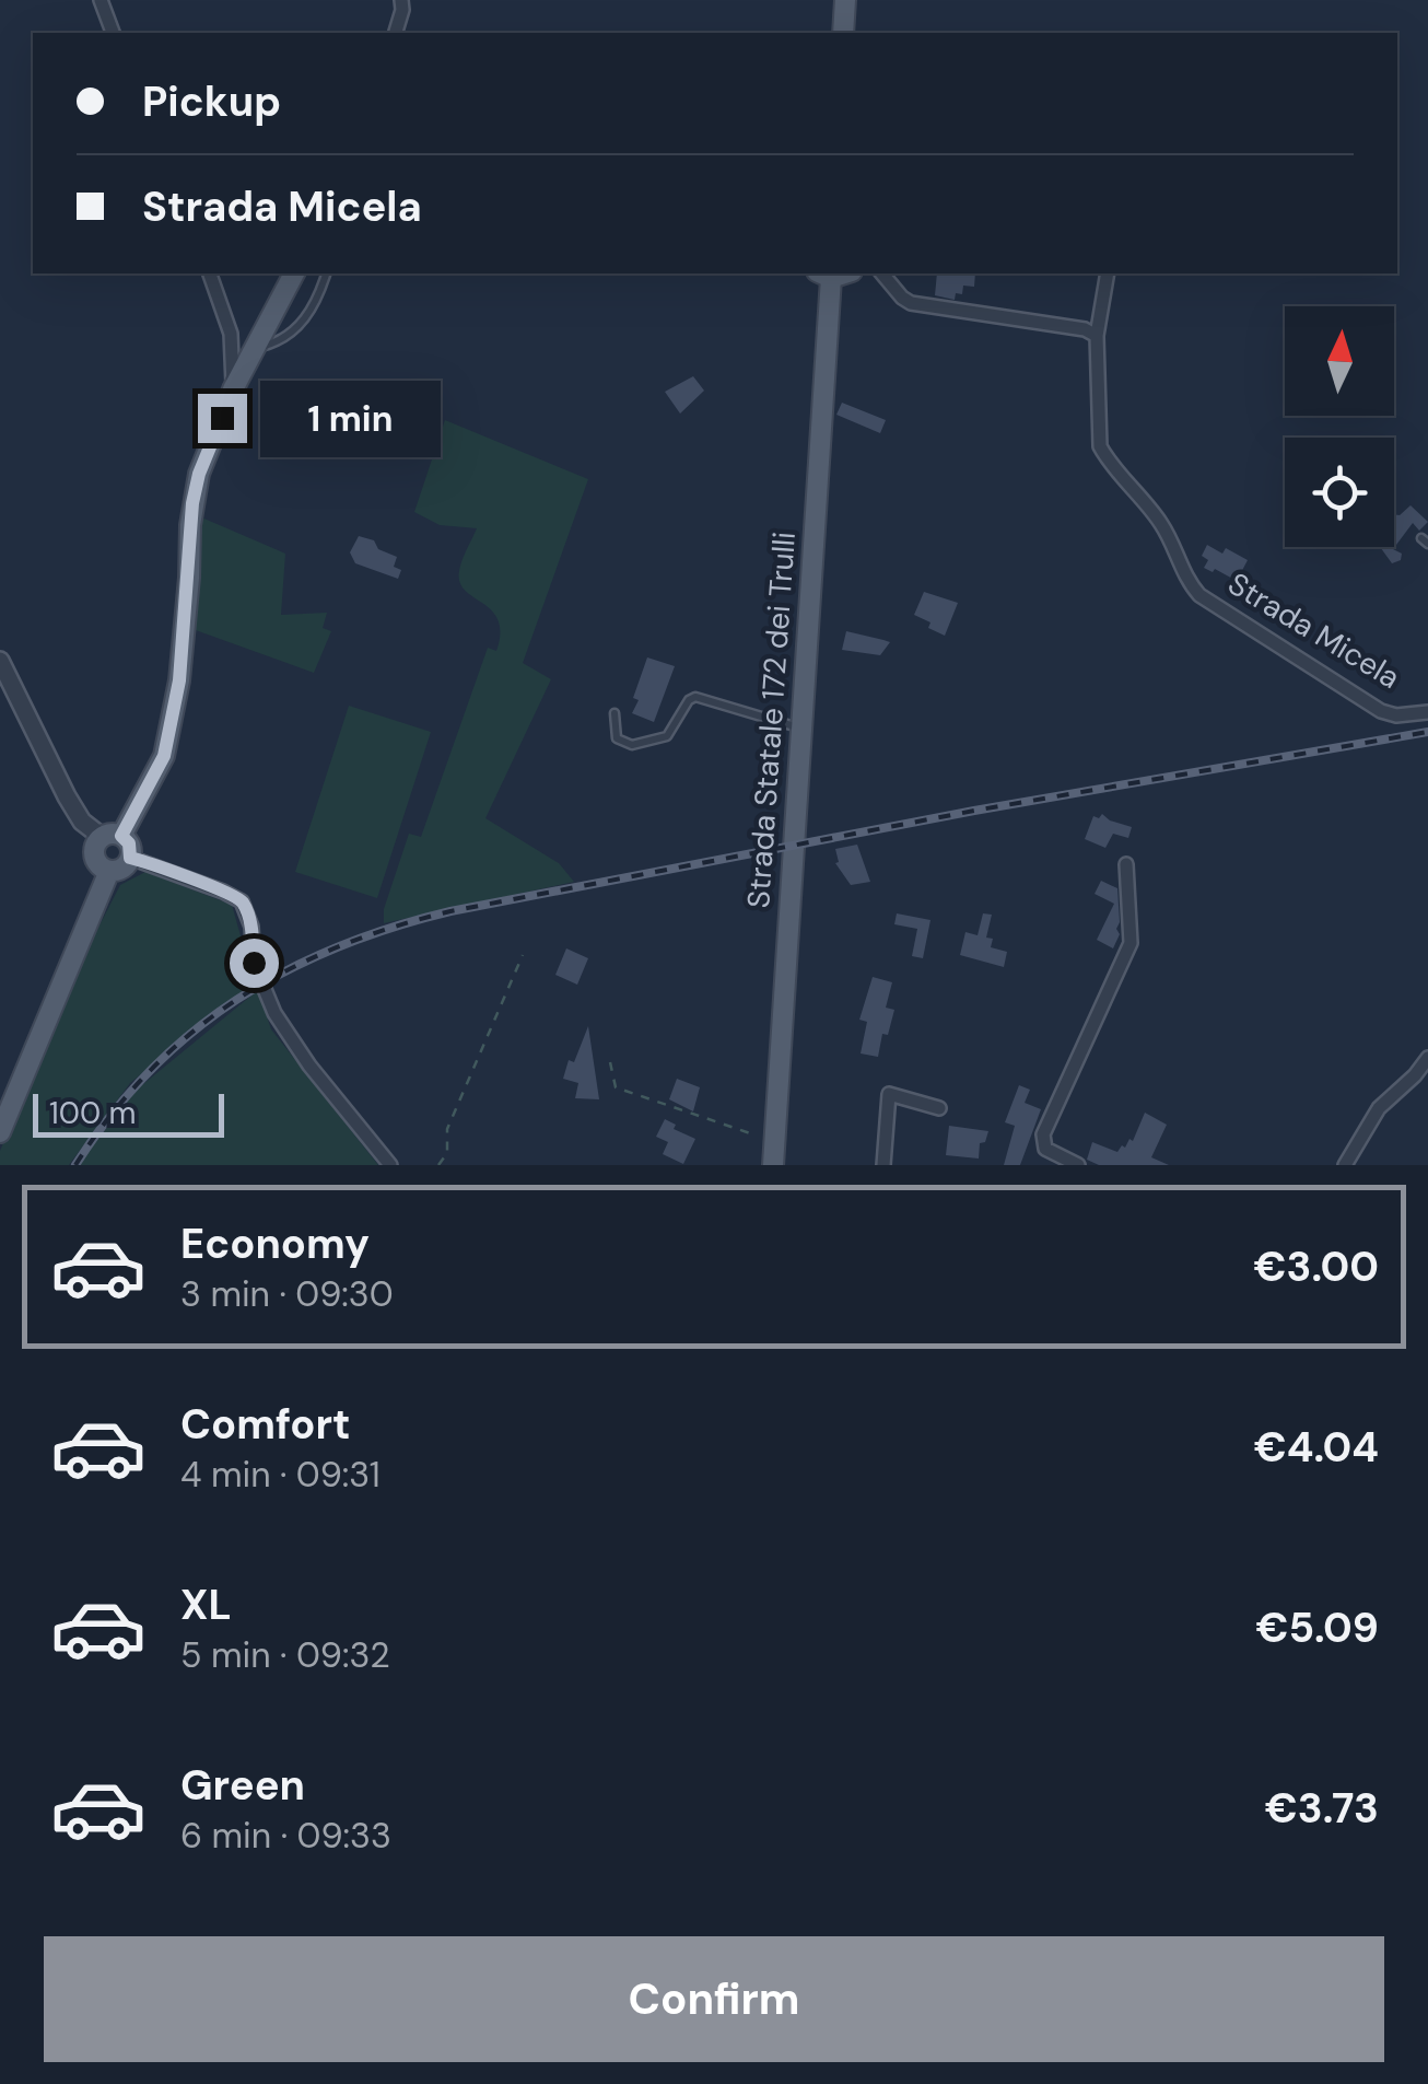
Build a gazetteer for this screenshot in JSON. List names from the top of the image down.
{
  "streets": {
    "main road": ["Strada Statale 172 dei Trulli"],
    "street": ["Strada Micela"]
  },
  "scale_bar": "100 m",
  "north": "top",
  "page": {
    "banner": ["Pickup", "Strada Micela"],
    "bubble": "1 min",
    "scale": "100 m",
    "list": [
      {
        "name": "Economy",
        "note": "3 min · 09:30",
        "value": "€3.00"
      },
      {
        "name": "Comfort",
        "note": "4 min · 09:31",
        "value": "€4.04"
      },
      {
        "name": "XL",
        "note": "5 min · 09:32",
        "value": "€5.09"
      },
      {
        "name": "Green",
        "note": "6 min · 09:33",
        "value": "€3.73"
      }
    ],
    "buttons": "Confirm"
  }
}
